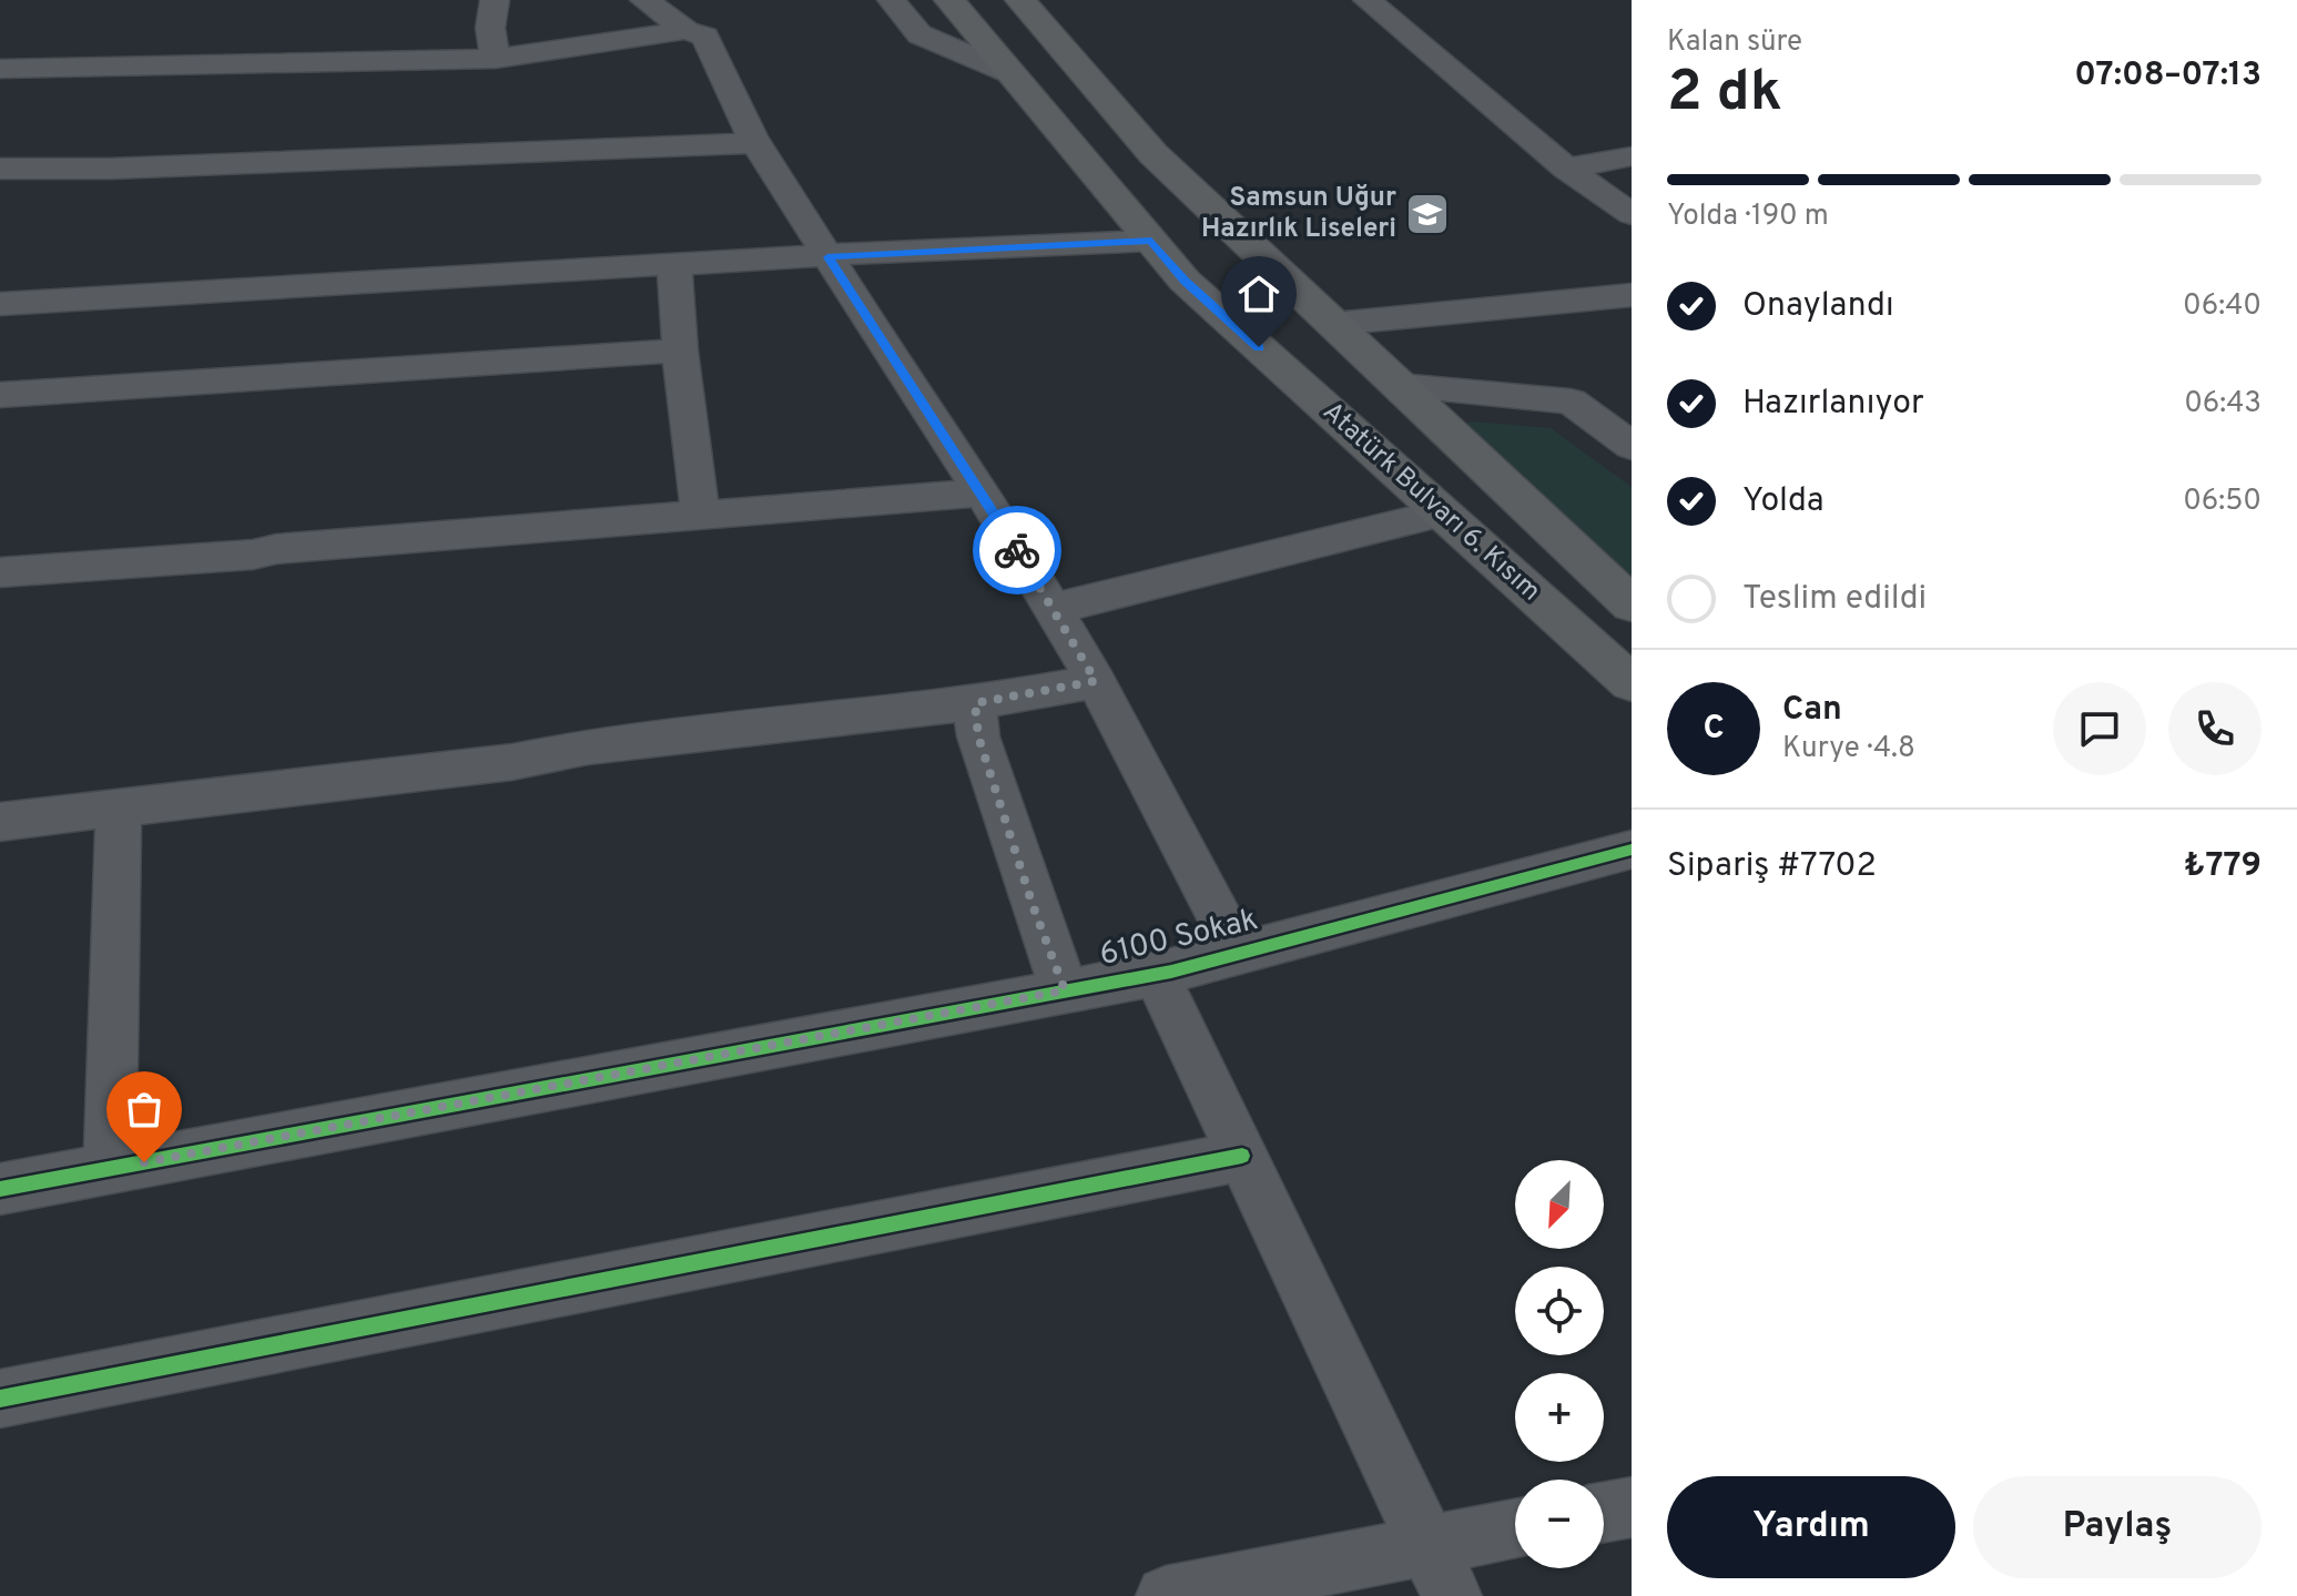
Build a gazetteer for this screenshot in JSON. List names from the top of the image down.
{
  "streets": {
    "highway": ["Atatürk Bulvarı 6. Kısım"],
    "street": ["6100 Sokak"]
  },
  "places": {
    "school or university": ["Samsun Uğur Hazırlık Liseleri"]
  },
  "north": "bottom left",
  "page": {
    "heading": ["2 dk", "Kalan süre", "07:08–07:13"],
    "panel": [
      "Can",
      "Kurye · 4.8",
      "Sipariş #7702",
      "₺779"
    ],
    "bar": "Yolda · 190 m",
    "list": [
      ["Onaylandı", "06:40"],
      ["Hazırlanıyor", "06:43"],
      ["Yolda", "06:50"],
      "Teslim edildi"
    ],
    "round": "C",
    "map_buttons": ["+", "−"],
    "buttons": ["Yardım", "Paylaş"]
  }
}
